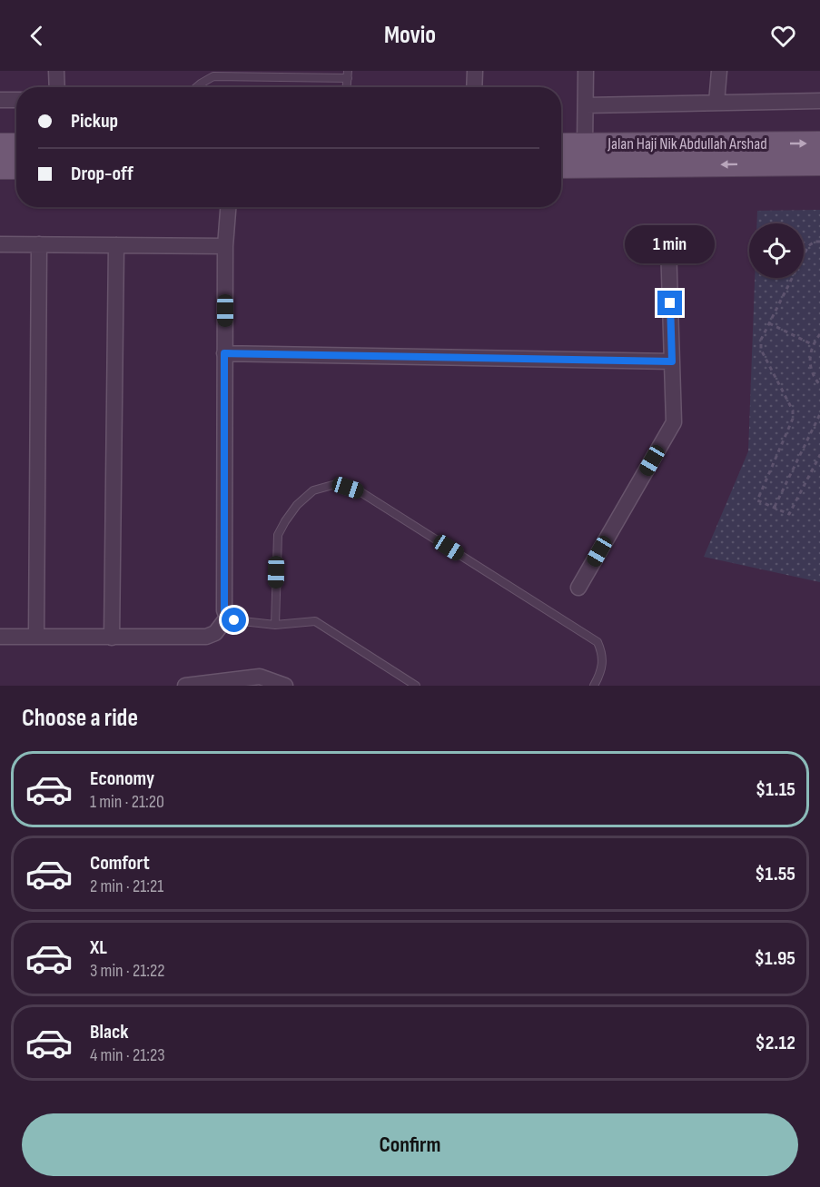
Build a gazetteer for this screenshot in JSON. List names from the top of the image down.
{
  "streets": {
    "main road": ["Jalan Haji Nik Abdullah Arshad"]
  },
  "page": {
    "header": "Movio",
    "banner": ["Pickup", "Drop-off"],
    "bubble": "1 min",
    "heading": "Choose a ride",
    "list": [
      {
        "name": "Economy",
        "note": "1 min · 21:20",
        "value": "$1.15"
      },
      {
        "name": "Comfort",
        "note": "2 min · 21:21",
        "value": "$1.55"
      },
      {
        "name": "XL",
        "note": "3 min · 21:22",
        "value": "$1.95"
      },
      {
        "name": "Black",
        "note": "4 min · 21:23",
        "value": "$2.12"
      }
    ],
    "buttons": "Confirm"
  }
}
